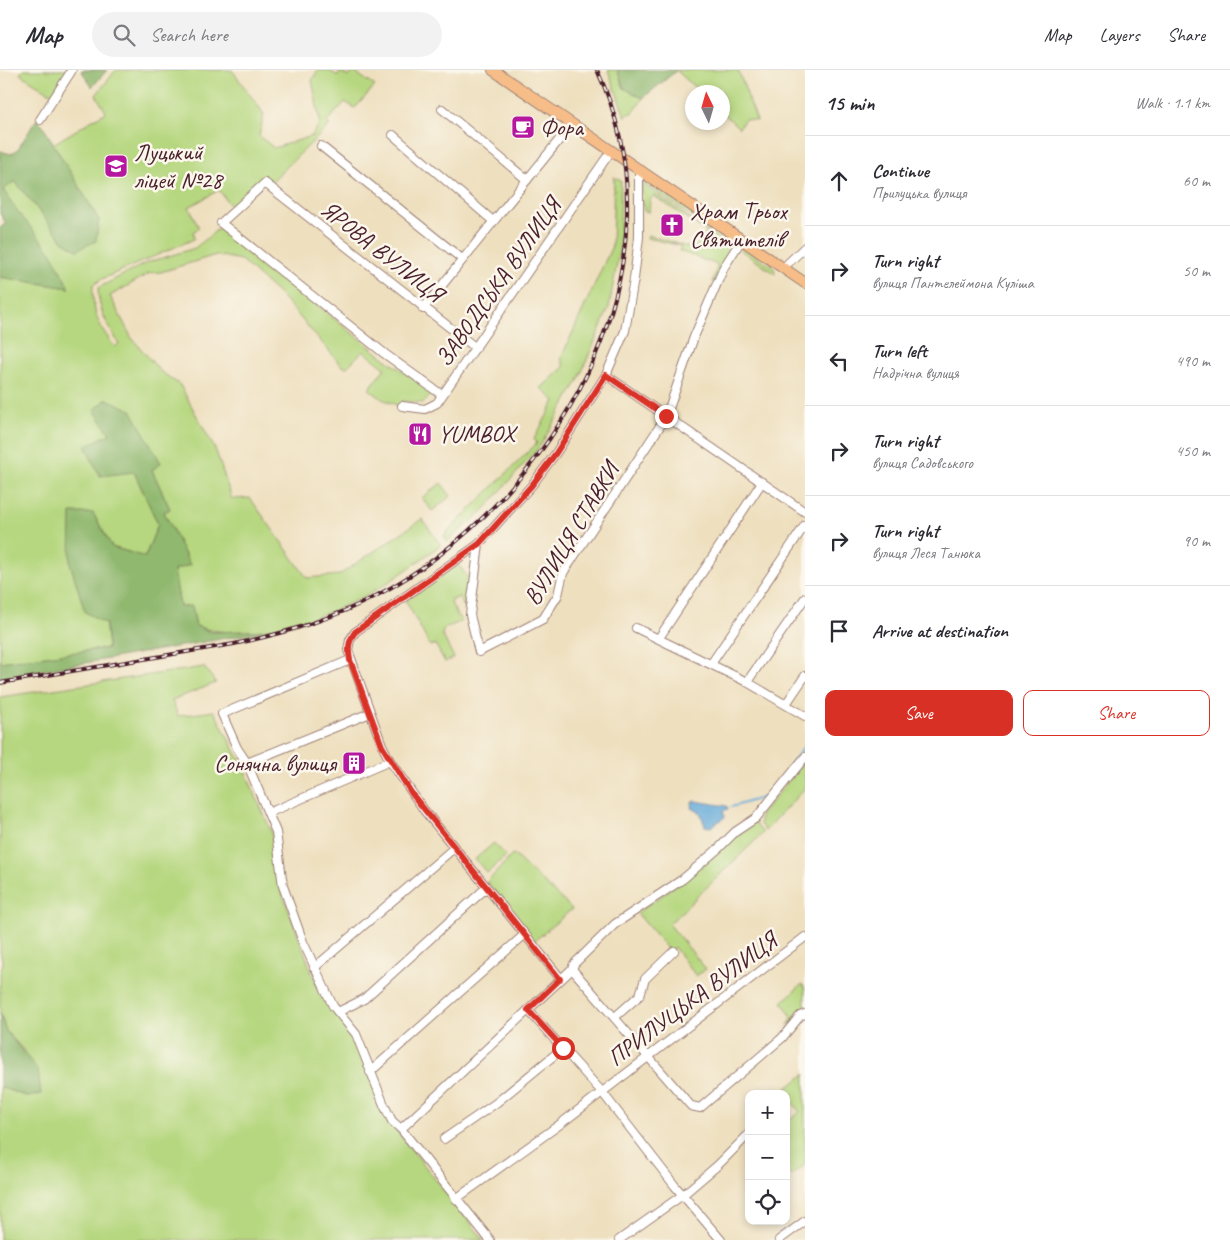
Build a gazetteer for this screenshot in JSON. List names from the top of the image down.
{
  "streets": {
    "street": [
      "ЯРОВА ВУЛИЦЯ",
      "ЗАВОДСЬКА ВУЛИЦЯ",
      "ВУЛИЦЯ СТАВКИ",
      "ПРИЛУЦЬКА ВУЛИЦЯ"
    ]
  },
  "crossings": [
    ["ЯРОВА ВУЛИЦЯ", "ЗАВОДСЬКА ВУЛИЦЯ"]
  ],
  "places": {
    "cafe": ["Фора"],
    "school or university": ["Луцький ліцей №28"],
    "church": ["Храм Трьох Святителів"],
    "restaurant": ["YUMBOX"],
    "building": ["Сонячна вулиця"]
  },
  "north": "top",
  "page": {
    "header": "Map",
    "search": "Search here",
    "nav": ["Map", "Layers", "Share"],
    "heading": ["15 min", "Walk · 1.1 km"],
    "list": [
      ["Continue", "Прилуцька вулиця", "60 m"],
      ["Turn right", "вулиця Пантелеймона Куліша", "50 m"],
      ["Turn left", "Надрічна вулиця", "490 m"],
      ["Turn right", "вулиця Садовського", "450 m"],
      ["Turn right", "вулиця Леся Танюка", "90 m"],
      "Arrive at destination"
    ],
    "buttons": ["Save", "Share"],
    "map_buttons": ["+", "−"]
  }
}
